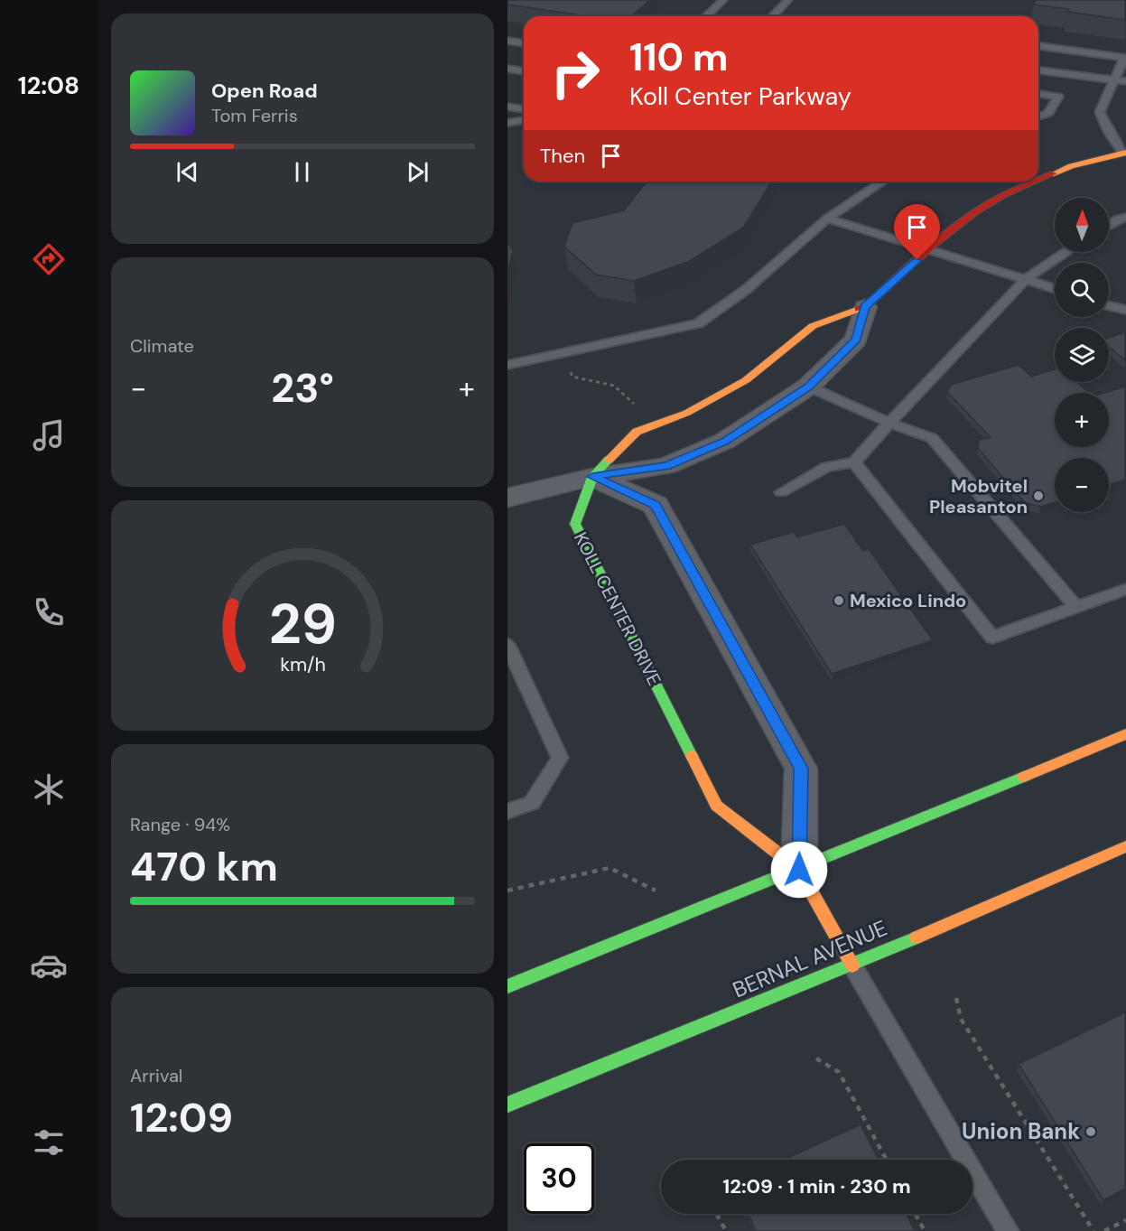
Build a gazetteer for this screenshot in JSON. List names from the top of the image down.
{
  "streets": {
    "street": ["KOLL CENTER DRIVE", "BERNAL AVENUE"]
  },
  "crossings": [
    ["KOLL CENTER DRIVE", "BERNAL AVENUE"]
  ],
  "places": ["Mobvitel Pleasanton", "Mexico Lindo", "Union Bank"],
  "north": "top",
  "page": {
    "tabs": "12:08",
    "turn": ["110 m", "Koll Center Parkway"],
    "song": ["Open Road", "Tom Ferris"],
    "then": "Then",
    "map_buttons": ["+", "−"],
    "tile": [
      "Climate",
      ["Range · 94%", "470 km"],
      ["Arrival", "12:09"]
    ],
    "heat": ["−", "23°", "+"],
    "limit": "30",
    "trip": "12:09 · 1 min · 230 m",
    "gauge": ["29", "km/h"]
  }
}
